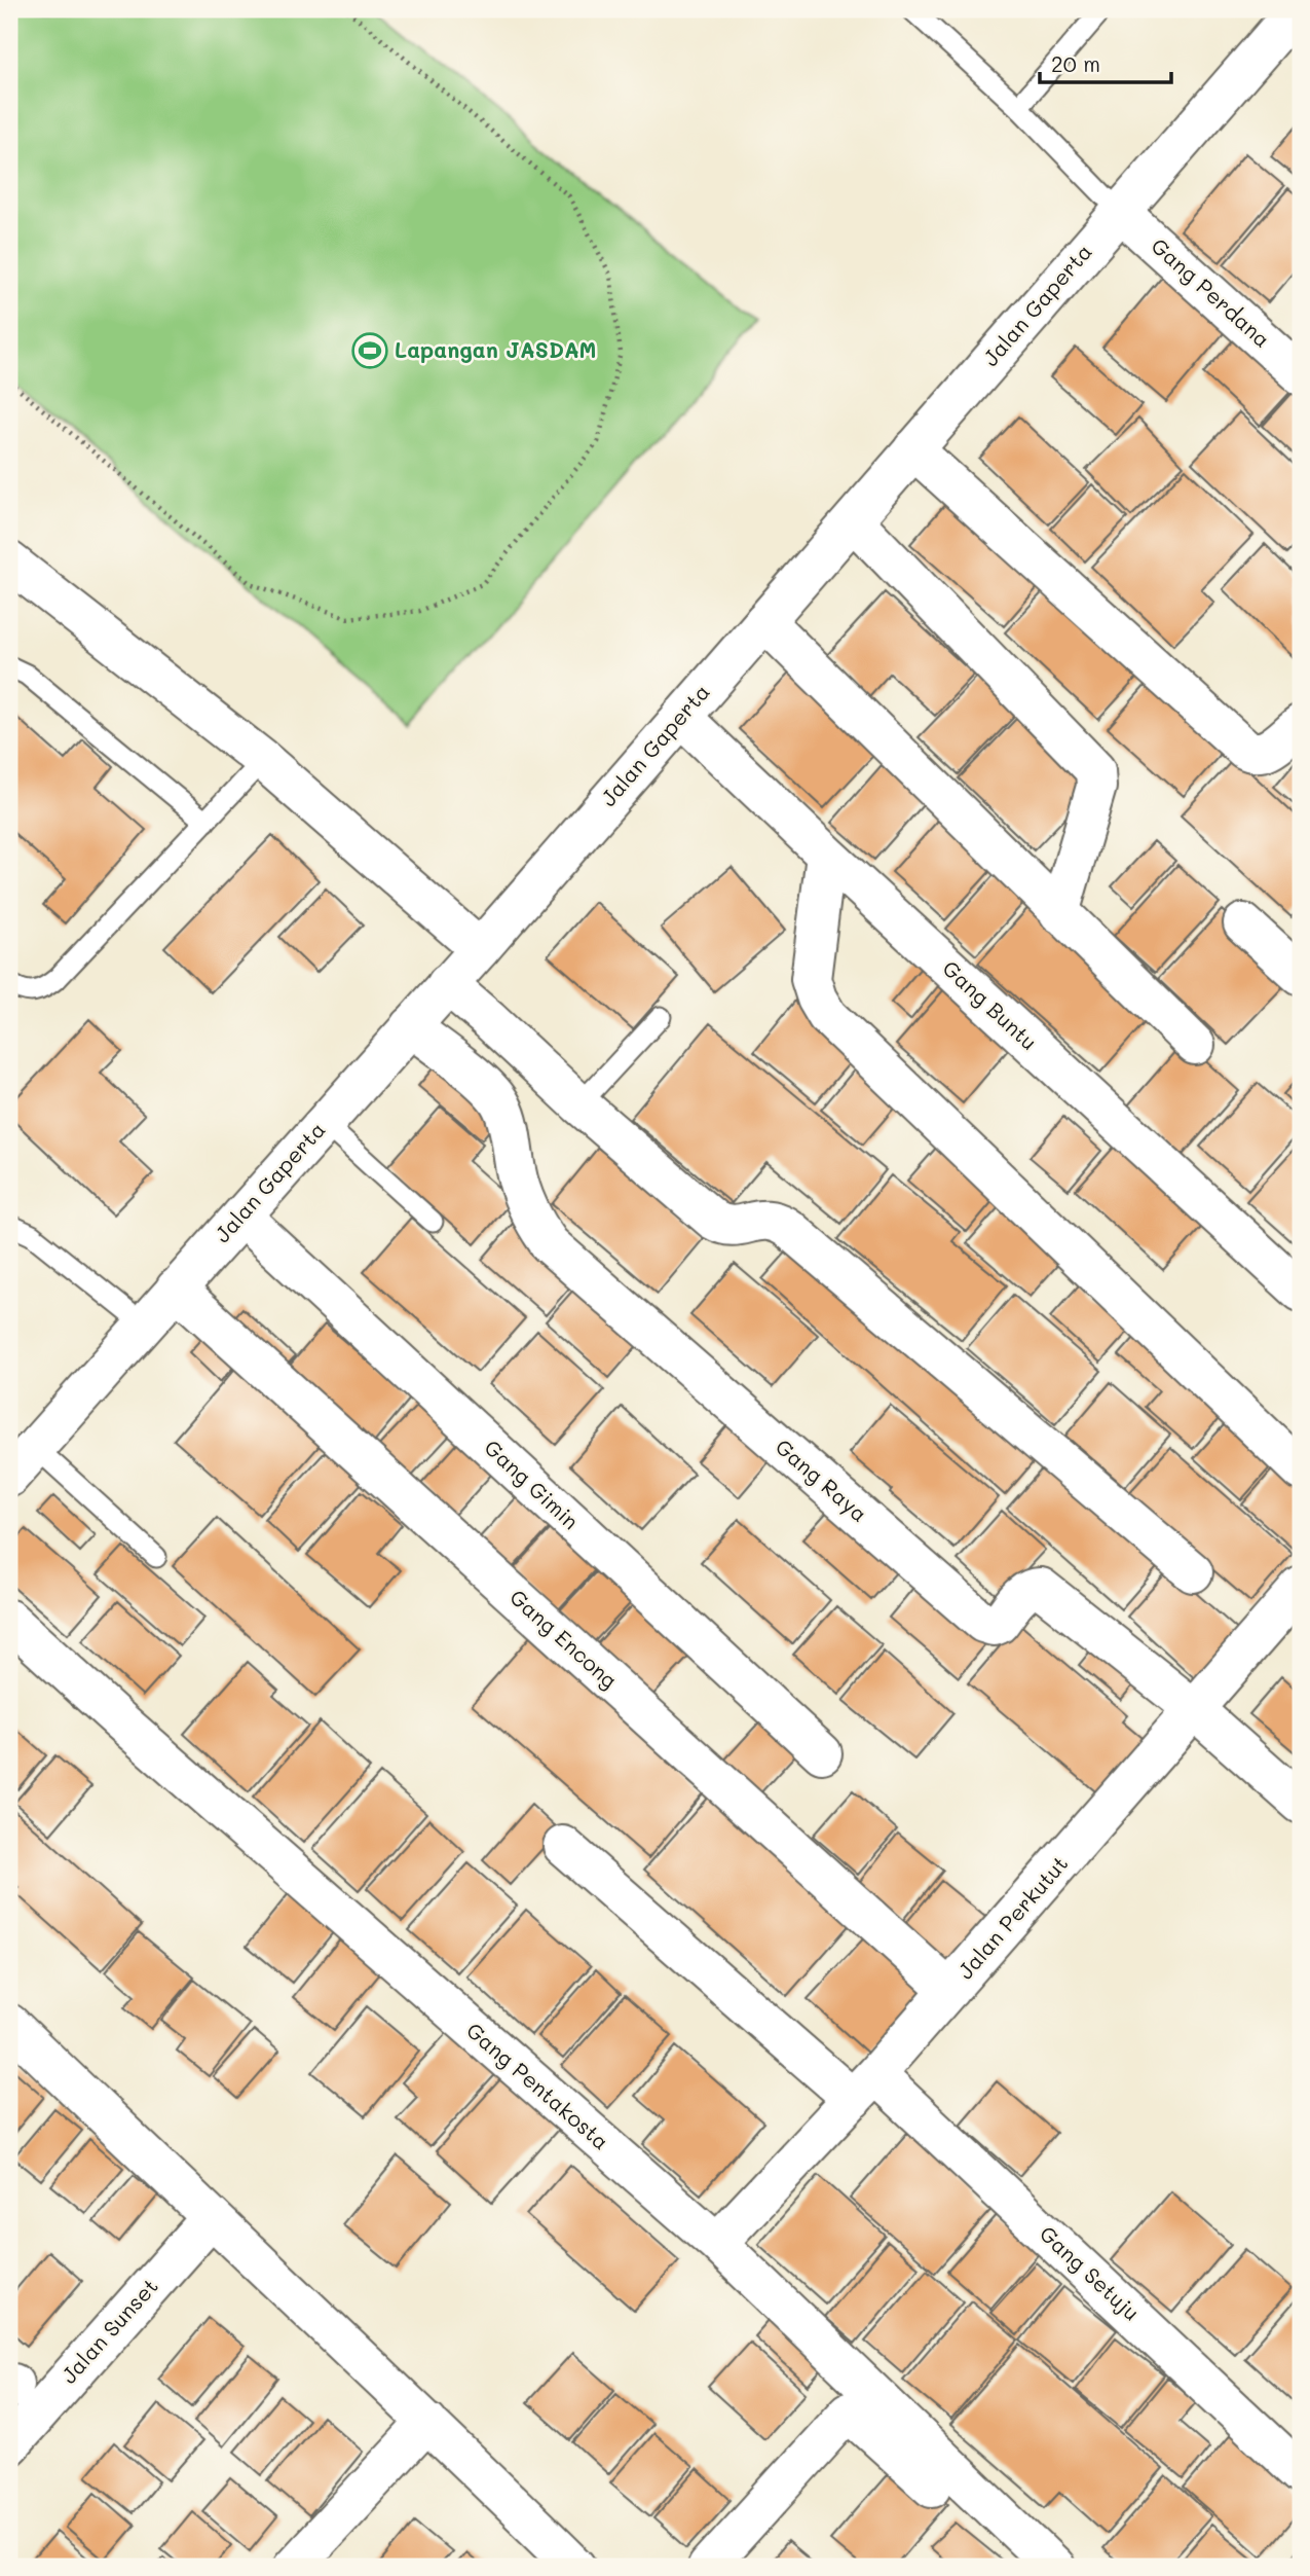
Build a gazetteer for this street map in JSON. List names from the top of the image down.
{
  "streets": {
    "street": [
      "Gang Perdana",
      "Jalan Gaperta",
      "Gang Buntu",
      "Gang Raya",
      "Gang Gimin",
      "Gang Encong",
      "Jalan Perkutut",
      "Gang Pentakosta",
      "Gang Setuju",
      "Jalan Sunset"
    ]
  },
  "crossings": [
    ["Gang Perdana", "Jalan Gaperta"],
    ["Jalan Gaperta", "Gang Buntu"],
    ["Jalan Gaperta", "Gang Raya"],
    ["Jalan Gaperta", "Gang Gimin"],
    ["Jalan Gaperta", "Gang Encong"],
    ["Gang Raya", "Jalan Perkutut"],
    ["Gang Encong", "Jalan Perkutut"],
    ["Jalan Perkutut", "Gang Pentakosta"],
    ["Jalan Perkutut", "Gang Setuju"]
  ],
  "places": {
    "sports": ["Lapangan JASDAM"]
  },
  "scale_bar": "20 m"
}
